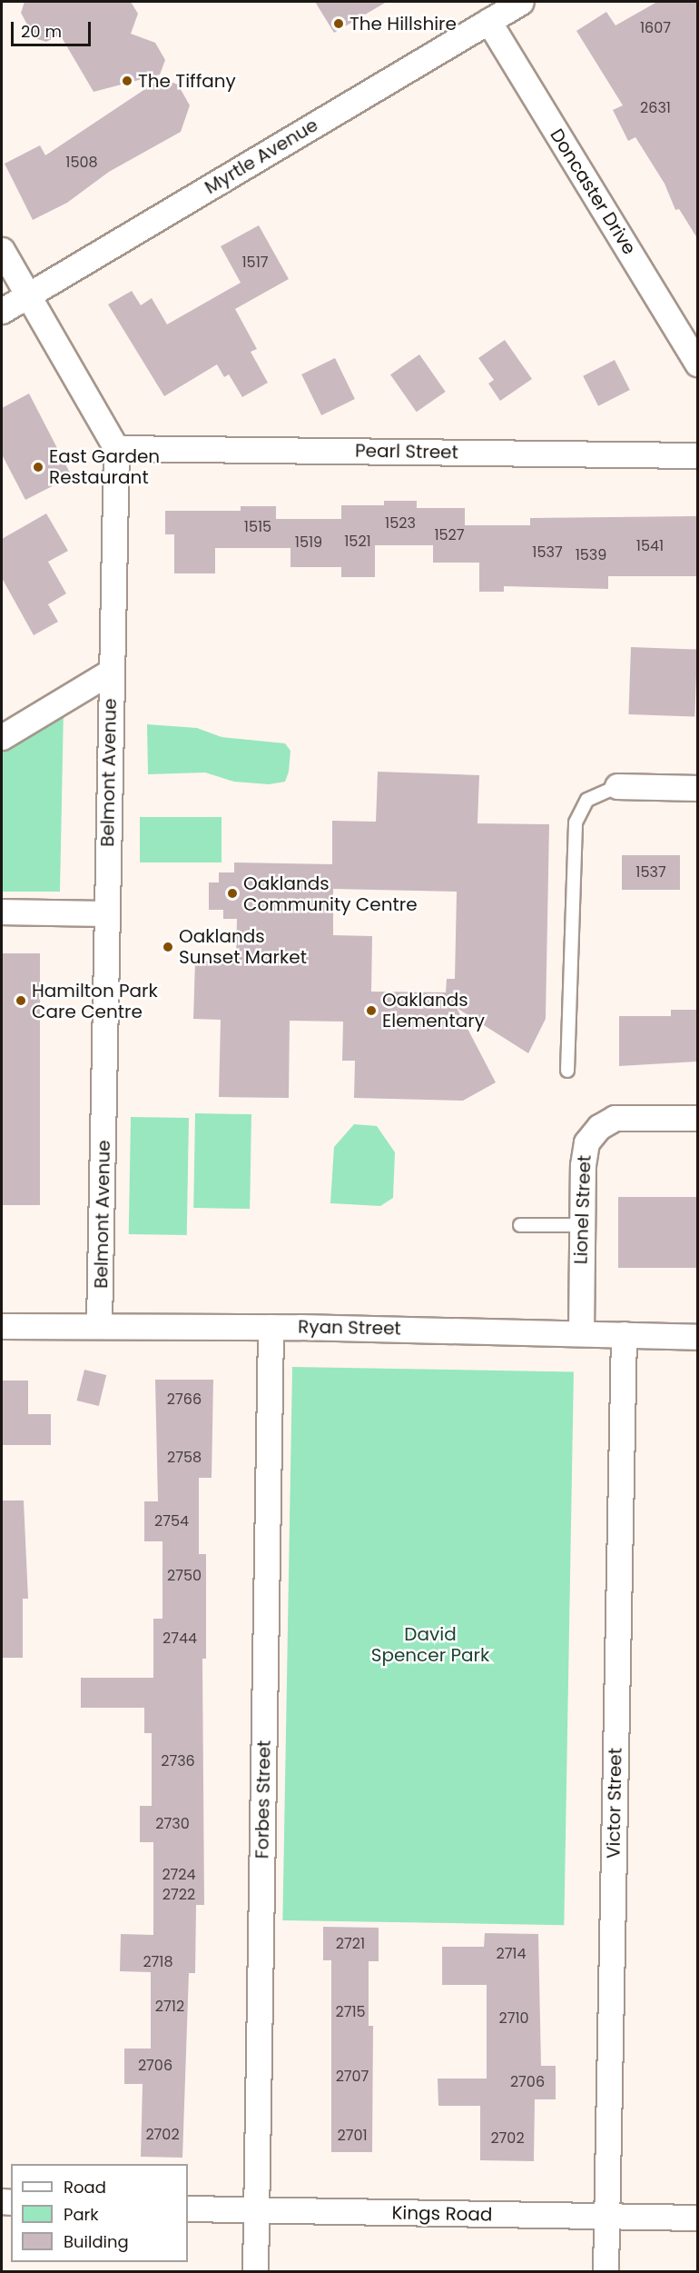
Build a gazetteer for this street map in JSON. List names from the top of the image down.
{
  "streets": {
    "street": [
      "Myrtle Avenue",
      "Doncaster Drive",
      "Pearl Street",
      "Belmont Avenue",
      "Lionel Street",
      "Ryan Street",
      "Forbes Street",
      "Victor Street",
      "Kings Road"
    ]
  },
  "crossings": [
    ["Myrtle Avenue", "Doncaster Drive"],
    ["Pearl Street", "Belmont Avenue"],
    ["Belmont Avenue", "Ryan Street"],
    ["Lionel Street", "Ryan Street"],
    ["Ryan Street", "Forbes Street"],
    ["Ryan Street", "Victor Street"],
    ["Forbes Street", "Kings Road"],
    ["Victor Street", "Kings Road"]
  ],
  "parks": ["David Spencer Park"],
  "places": [
    "The Hillshire",
    "The Tiffany",
    "East Garden Restaurant",
    "Oaklands Community Centre",
    "Oaklands Sunset Market",
    "Hamilton Park Care Centre",
    "Oaklands Elementary"
  ],
  "house_numbers": [
    "1607",
    "2631",
    "1508",
    "1517",
    "1523",
    "1515",
    "1527",
    "1521",
    "1519",
    "1541",
    "1537",
    "1539",
    "1537",
    "2766",
    "2758",
    "2754",
    "2750",
    "2744",
    "2736",
    "2730",
    "2724",
    "2722",
    "2721",
    "2714",
    "2718",
    "2712",
    "2715",
    "2710",
    "2706",
    "2707",
    "2706",
    "2702",
    "2701",
    "2702"
  ],
  "legend": ["Road", "Park", "Building"],
  "scale_bar": "20 m"
}
